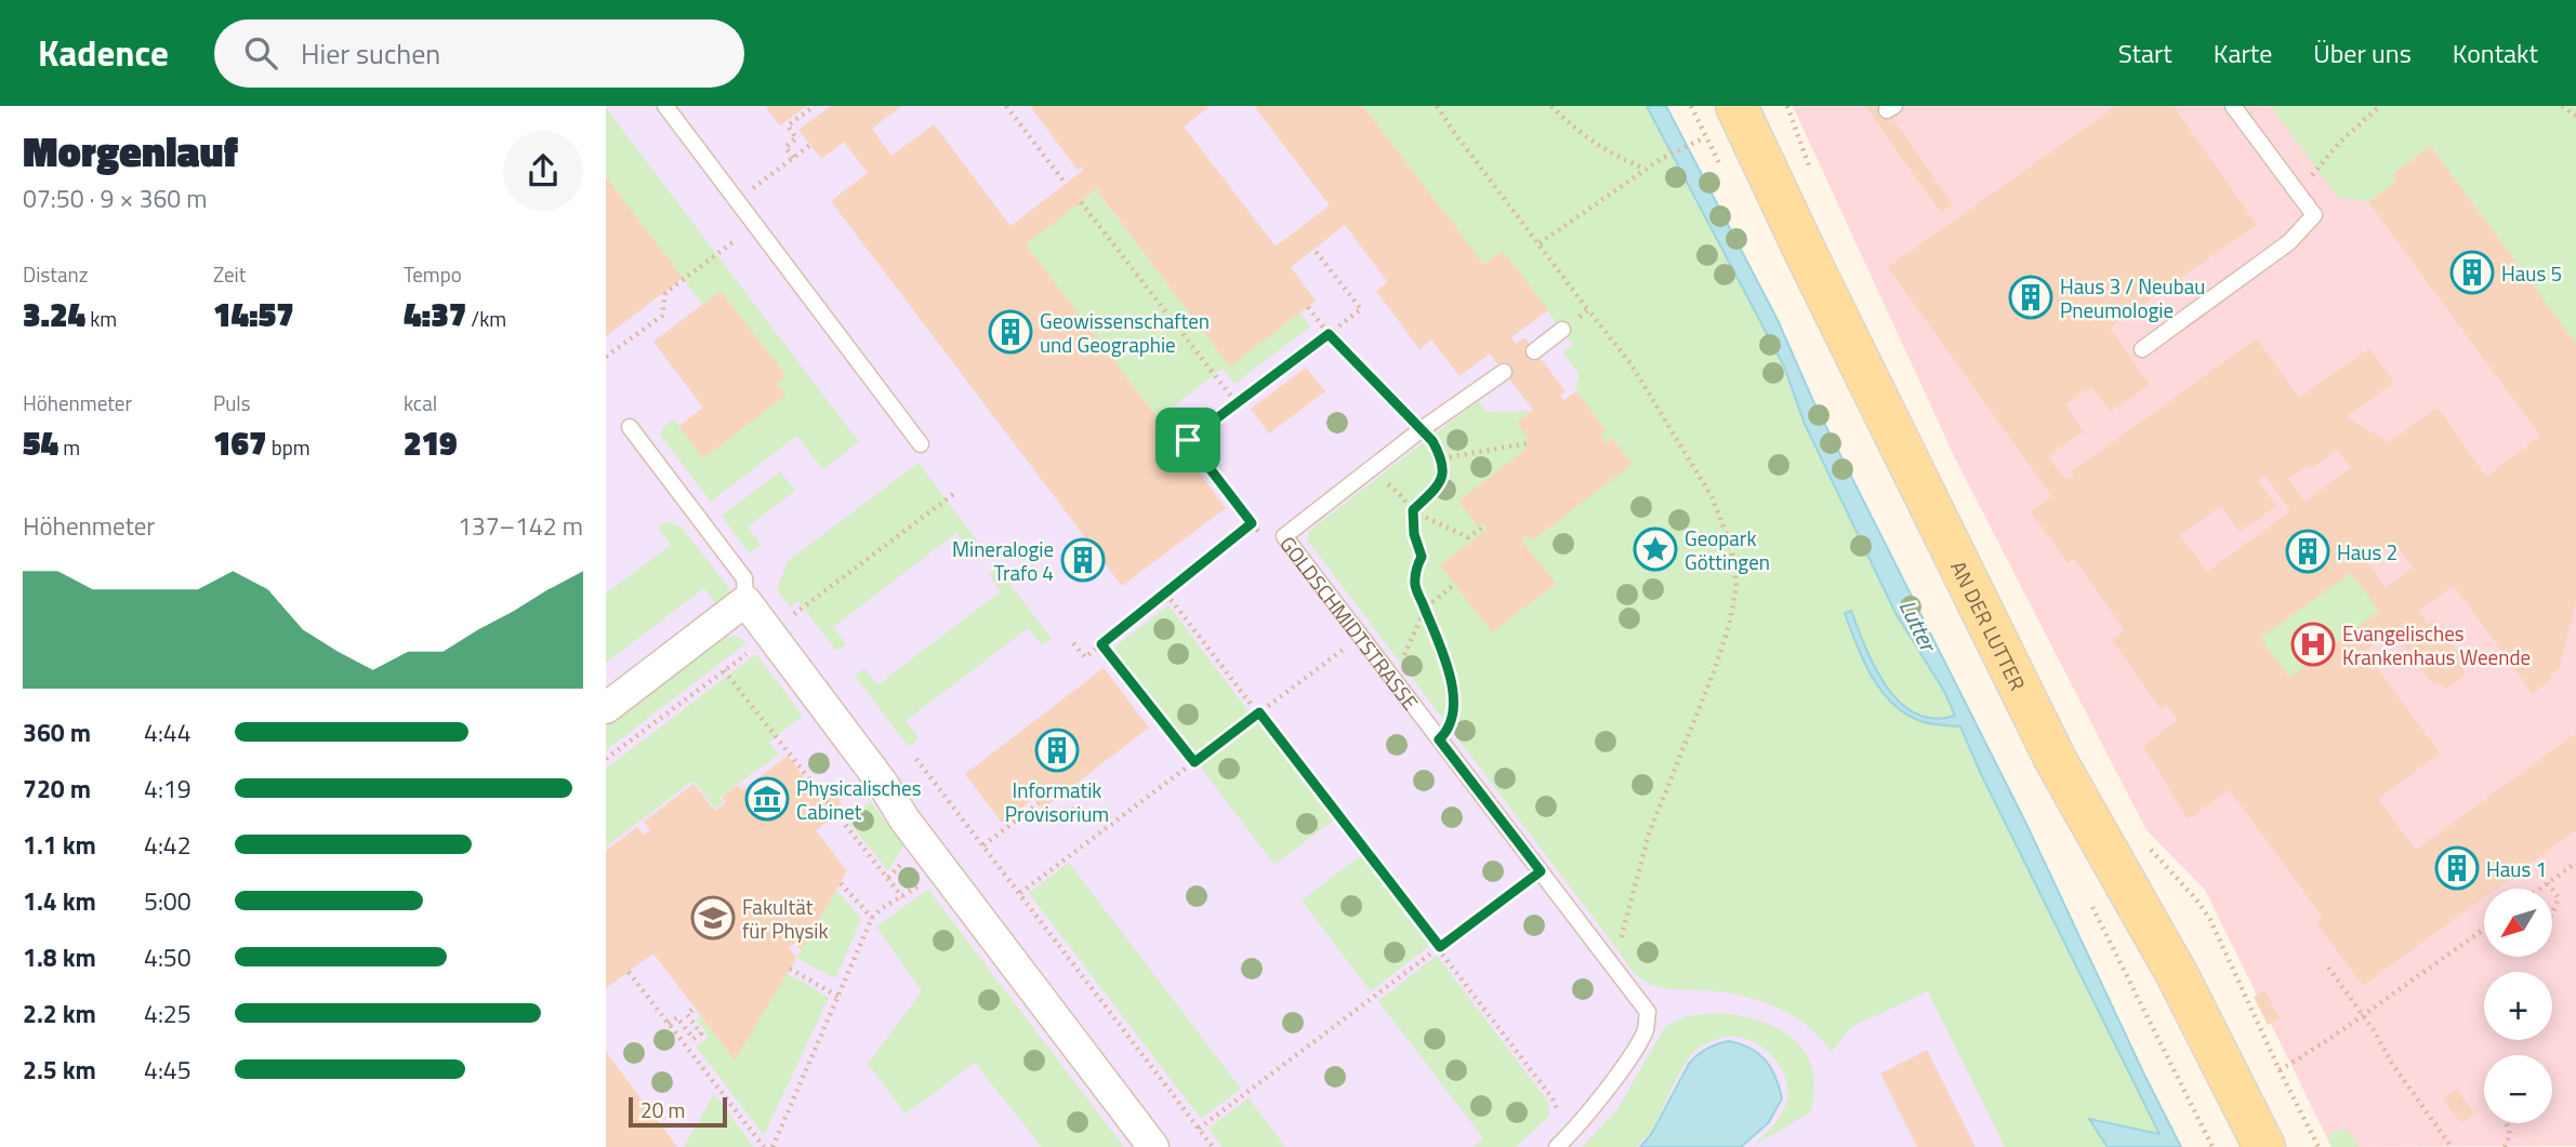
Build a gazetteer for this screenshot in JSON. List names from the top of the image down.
{
  "streets": {
    "main road": ["AN DER LUTTER"],
    "lane": ["GOLDSCHMIDTSTRASSE"]
  },
  "water": ["Lutter"],
  "places": {
    "building": [
      "Haus 5",
      "Haus 3 / Neubau Pneumologie",
      "Geowissenschaften und Geographie",
      "Haus 2",
      "Mineralogie Trafo 4",
      "Informatik Provisorium",
      "Haus 1"
    ],
    "place": ["Geopark Göttingen"],
    "hospital": ["Evangelisches Krankenhaus Weende"],
    "museum": ["Physicalisches Cabinet"],
    "school or university": ["Fakultät für Physik"]
  },
  "scale_bar": "20 m",
  "north": "bottom left",
  "page": {
    "header": "Kadence",
    "search": "Hier suchen",
    "nav": [
      "Start",
      "Karte",
      "Über uns",
      "Kontakt"
    ],
    "heading": ["Morgenlauf", "07:50 · 9 × 360 m"],
    "stats": [
      ["Distanz", "3.24 km"],
      ["Zeit", "14:57"],
      ["Tempo", "4:37 /km"],
      ["Höhenmeter", "54 m"],
      ["Puls", "167 bpm"],
      ["kcal", "219"]
    ],
    "chart": ["Höhenmeter", "137–142 m"],
    "list": [
      {
        "name": "360 m",
        "note": "4:44"
      },
      {
        "name": "720 m",
        "note": "4:19"
      },
      {
        "name": "1.1 km",
        "note": "4:42"
      },
      {
        "name": "1.4 km",
        "note": "5:00"
      },
      {
        "name": "1.8 km",
        "note": "4:50"
      },
      {
        "name": "2.2 km",
        "note": "4:25"
      },
      {
        "name": "2.5 km",
        "note": "4:45"
      }
    ],
    "map_buttons": ["+", "−"],
    "scale": "20 m"
  }
}
